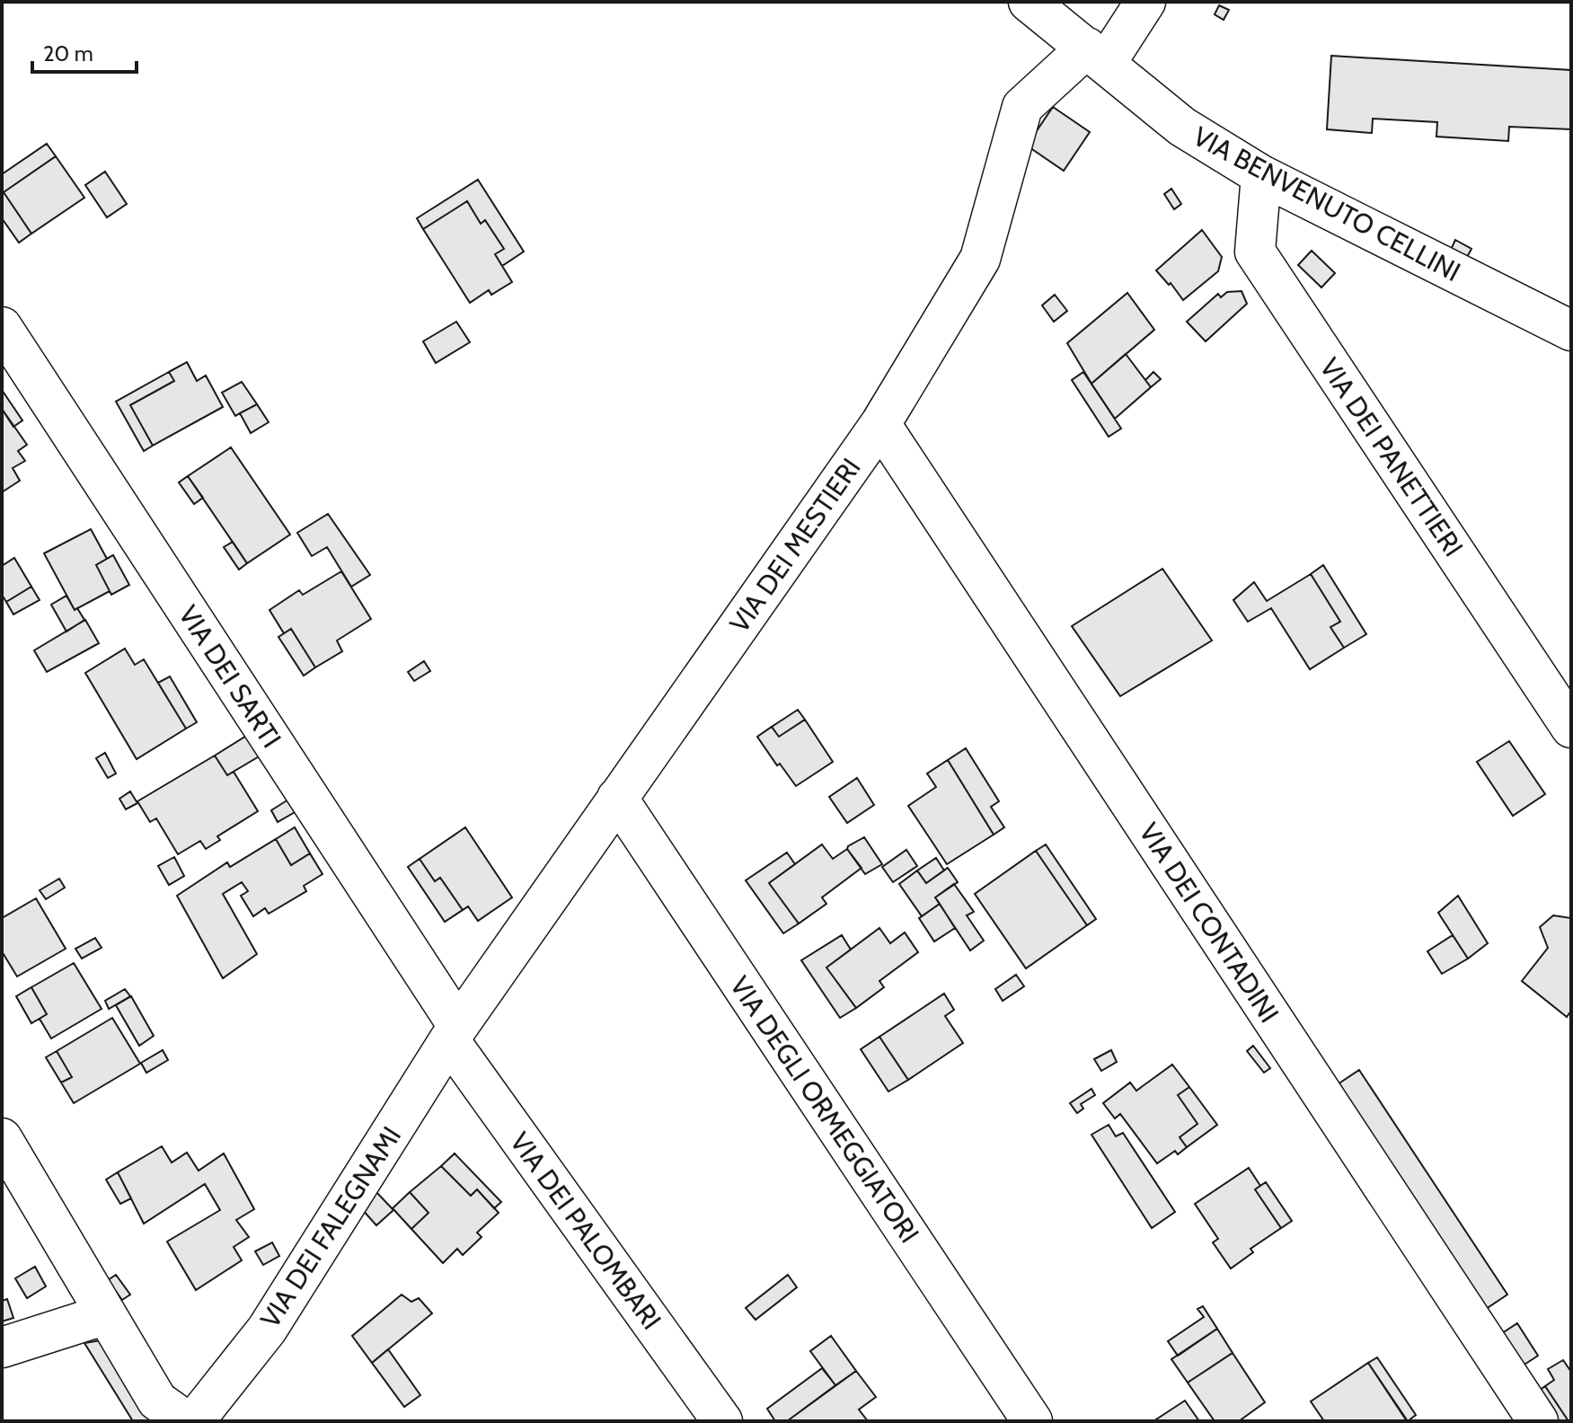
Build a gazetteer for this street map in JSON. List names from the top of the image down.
{
  "streets": {
    "street": [
      "VIA BENVENUTO CELLINI",
      "VIA DEI PANETTIERI",
      "VIA DEI MESTIERI",
      "VIA DEI SARTI",
      "VIA DEI CONTADINI",
      "VIA DEGLI ORMEGGIATORI",
      "VIA DEI FALEGNAMI",
      "VIA DEI PALOMBARI"
    ]
  },
  "crossings": [
    ["VIA BENVENUTO CELLINI", "VIA DEI PANETTIERI"],
    ["VIA BENVENUTO CELLINI", "VIA DEI MESTIERI"],
    ["VIA DEI MESTIERI", "VIA DEI SARTI"],
    ["VIA DEI MESTIERI", "VIA DEI CONTADINI"],
    ["VIA DEI MESTIERI", "VIA DEGLI ORMEGGIATORI"],
    ["VIA DEI MESTIERI", "VIA DEI FALEGNAMI"],
    ["VIA DEI MESTIERI", "VIA DEI PALOMBARI"],
    ["VIA DEI SARTI", "VIA DEI FALEGNAMI"],
    ["VIA DEI SARTI", "VIA DEI PALOMBARI"],
    ["VIA DEI FALEGNAMI", "VIA DEI PALOMBARI"]
  ],
  "scale_bar": "20 m"
}
